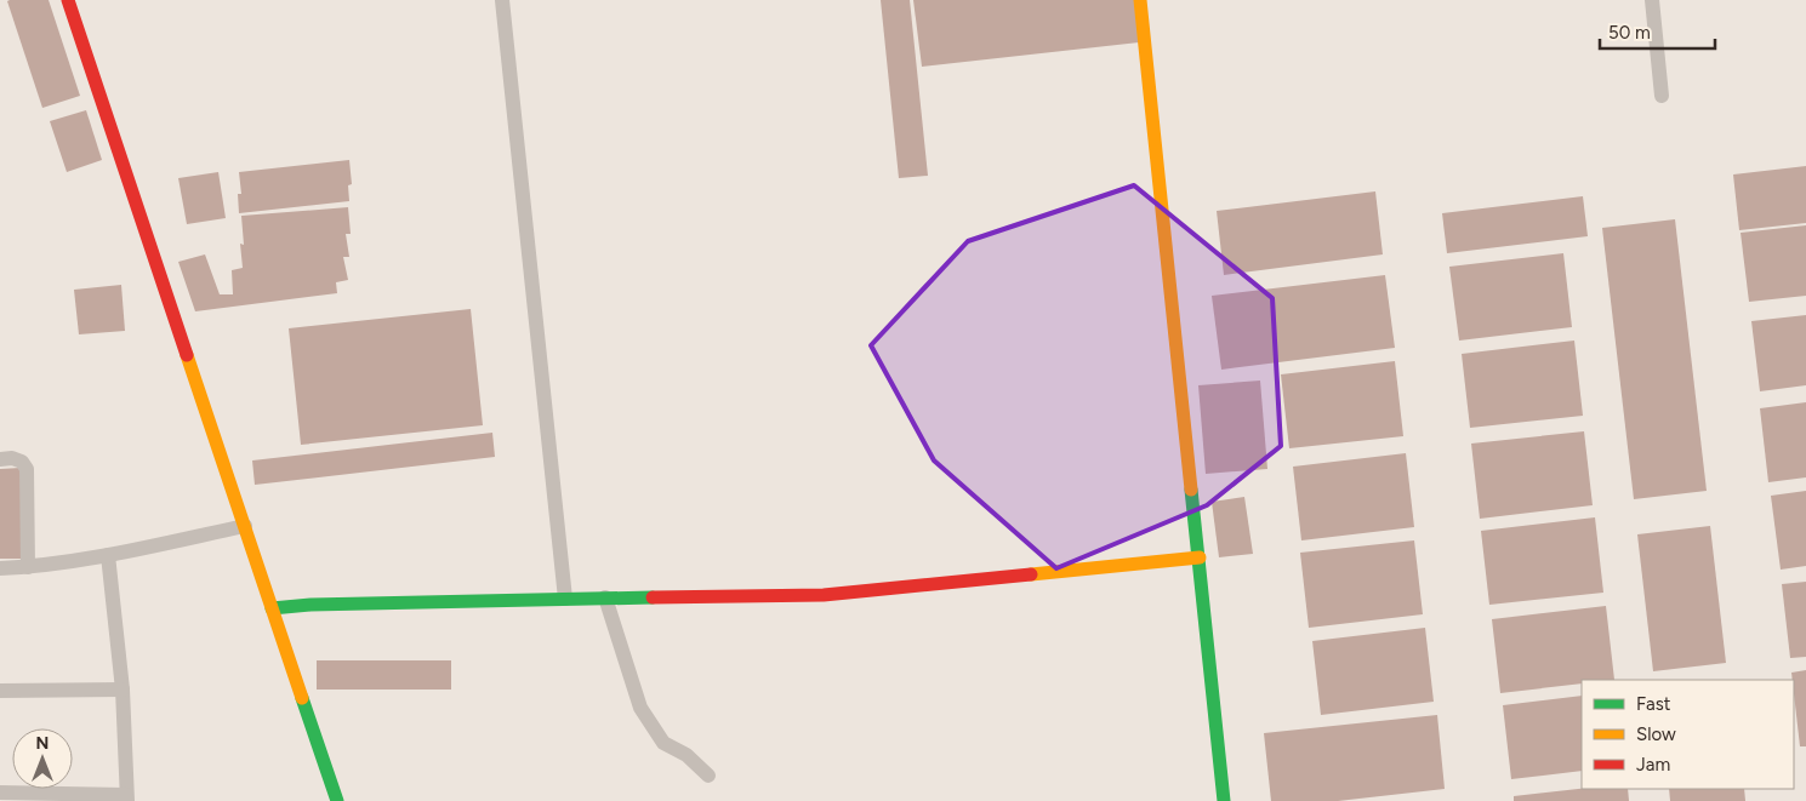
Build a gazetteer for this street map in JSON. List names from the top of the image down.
{
  "legend": ["Fast", "Slow", "Jam"],
  "scale_bar": "50 m",
  "north": "top"
}
